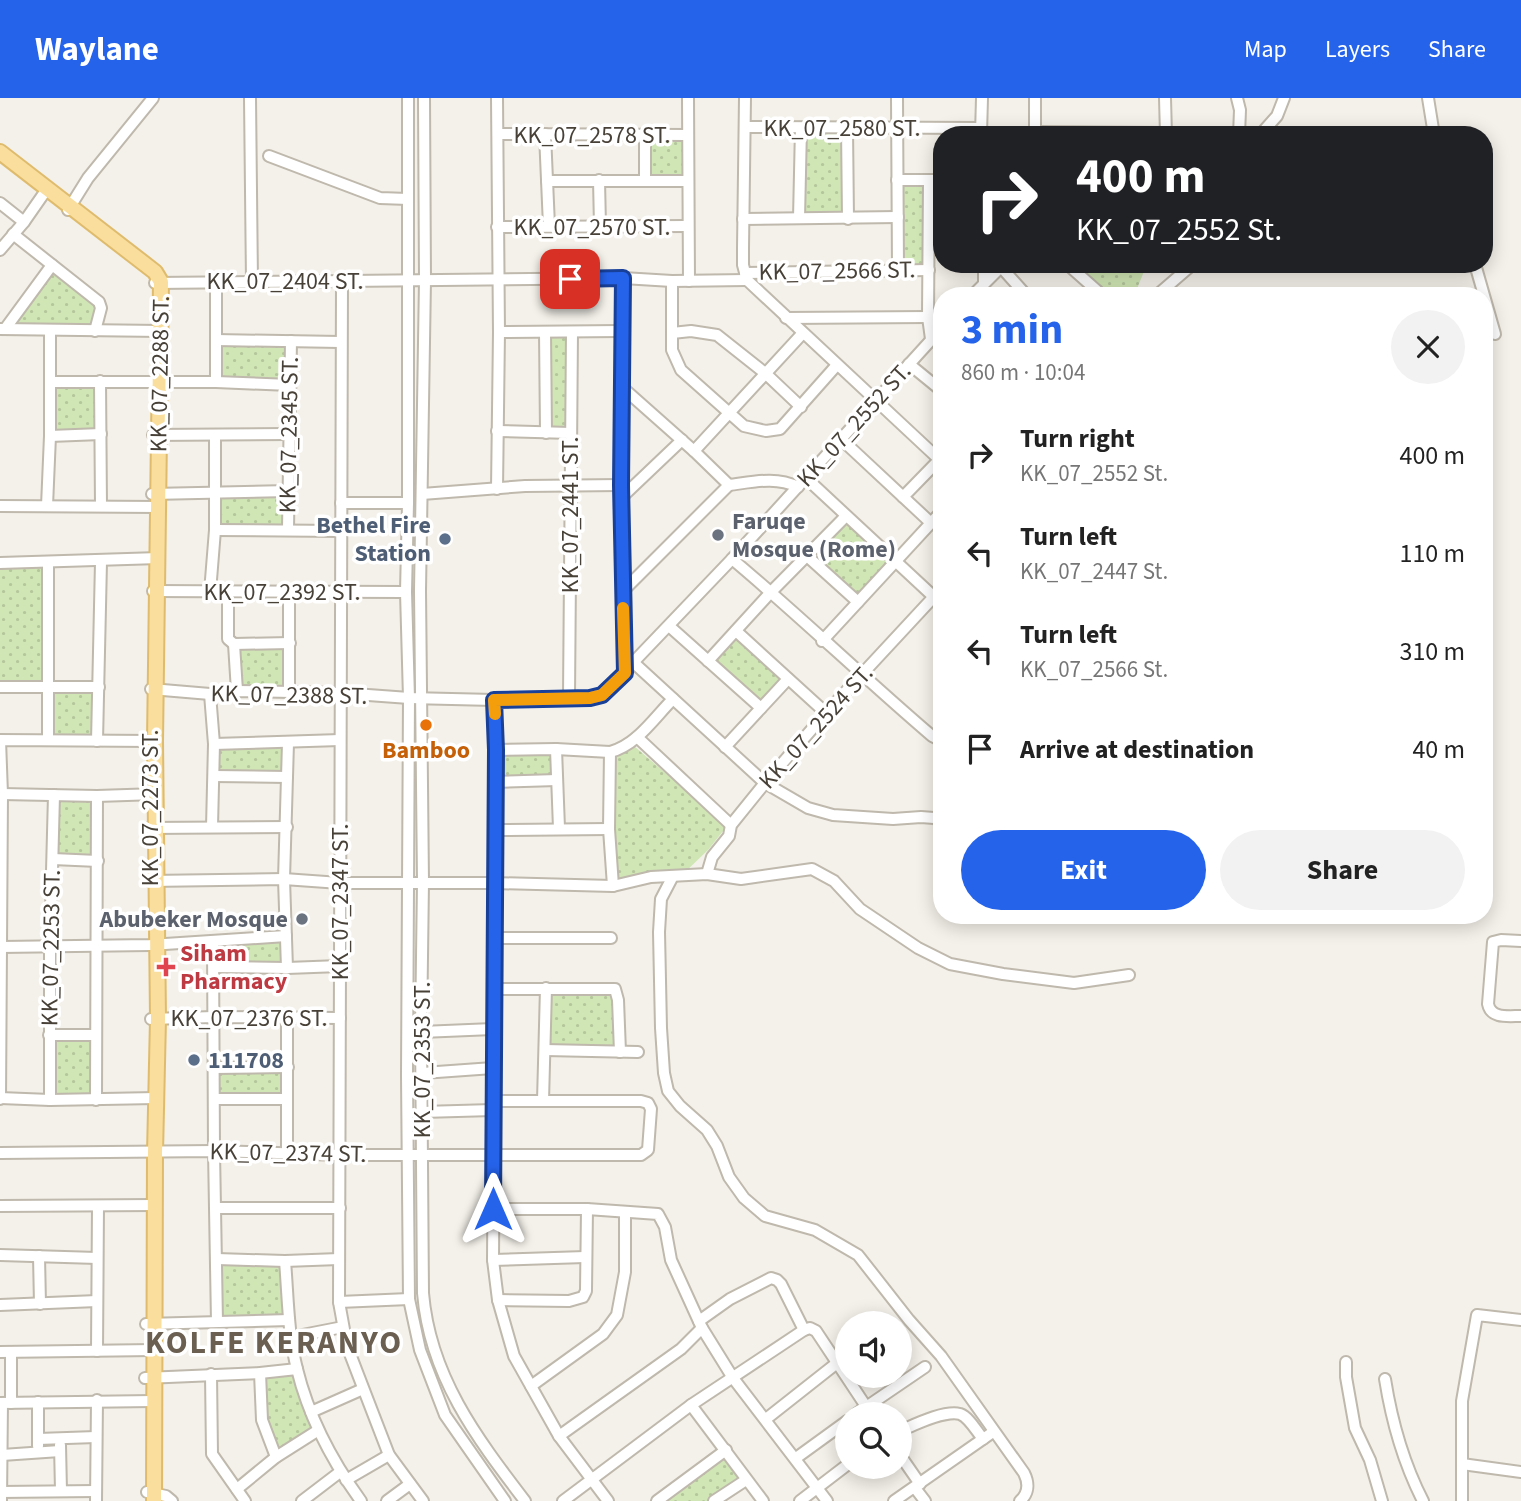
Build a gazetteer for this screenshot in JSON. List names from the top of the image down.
{
  "streets": {
    "main road": ["KK_07_2288 ST.", "KK_07_2273 ST."],
    "street": [
      "KK_07_2580 ST.",
      "KK_07_2578 ST.",
      "KK_07_2570 ST.",
      "KK_07_2566 ST.",
      "KK_07_2404 ST.",
      "KK_07_2552 ST.",
      "KK_07_2345 ST.",
      "KK_07_2441 ST.",
      "KK_07_2392 ST.",
      "KK_07_2388 ST.",
      "KK_07_2524 ST.",
      "KK_07_2347 ST.",
      "KK_07_2253 ST.",
      "KK_07_2376 ST.",
      "KK_07_2353 ST.",
      "KK_07_2374 ST."
    ]
  },
  "crossings": [
    ["KK_07_2566 ST.", "KK_07_2404 ST."],
    ["KK_07_2566 ST.", "KK_07_2353 ST."],
    ["KK_07_2404 ST.", "KK_07_2288 ST."],
    ["KK_07_2404 ST.", "KK_07_2273 ST."],
    ["KK_07_2404 ST.", "KK_07_2347 ST."],
    ["KK_07_2404 ST.", "KK_07_2353 ST."],
    ["KK_07_2288 ST.", "KK_07_2273 ST."],
    ["KK_07_2552 ST.", "KK_07_2441 ST."],
    ["KK_07_2552 ST.", "KK_07_2388 ST."],
    ["KK_07_2552 ST.", "KK_07_2353 ST."],
    ["KK_07_2392 ST.", "KK_07_2273 ST."],
    ["KK_07_2392 ST.", "KK_07_2347 ST."],
    ["KK_07_2392 ST.", "KK_07_2353 ST."],
    ["KK_07_2388 ST.", "KK_07_2273 ST."],
    ["KK_07_2388 ST.", "KK_07_2347 ST."],
    ["KK_07_2388 ST.", "KK_07_2353 ST."],
    ["KK_07_2273 ST.", "KK_07_2376 ST."],
    ["KK_07_2273 ST.", "KK_07_2374 ST."],
    ["KK_07_2347 ST.", "KK_07_2376 ST."],
    ["KK_07_2347 ST.", "KK_07_2374 ST."],
    ["KK_07_2353 ST.", "KK_07_2374 ST."]
  ],
  "districts": ["KOLFE KERANYO"],
  "places": {
    "other": [
      "Faruqe Mosque (Rome)",
      "Bethel Fire Station",
      "Bamboo",
      "Abubeker Mosque",
      "111708"
    ],
    "health": ["Siham Pharmacy"]
  },
  "page": {
    "header": "Waylane",
    "nav": ["Map", "Layers", "Share"],
    "turn": ["400 m", "KK_07_2552 St."],
    "heading": ["3 min", "860 m · 10:04"],
    "list": [
      {
        "name": "Turn right",
        "note": "KK_07_2552 St.",
        "value": "400 m"
      },
      {
        "name": "Turn left",
        "note": "KK_07_2447 St.",
        "value": "110 m"
      },
      {
        "name": "Turn left",
        "note": "KK_07_2566 St.",
        "value": "310 m"
      },
      {
        "name": "Arrive at destination",
        "value": "40 m"
      }
    ],
    "buttons": ["Exit", "Share"]
  }
}
